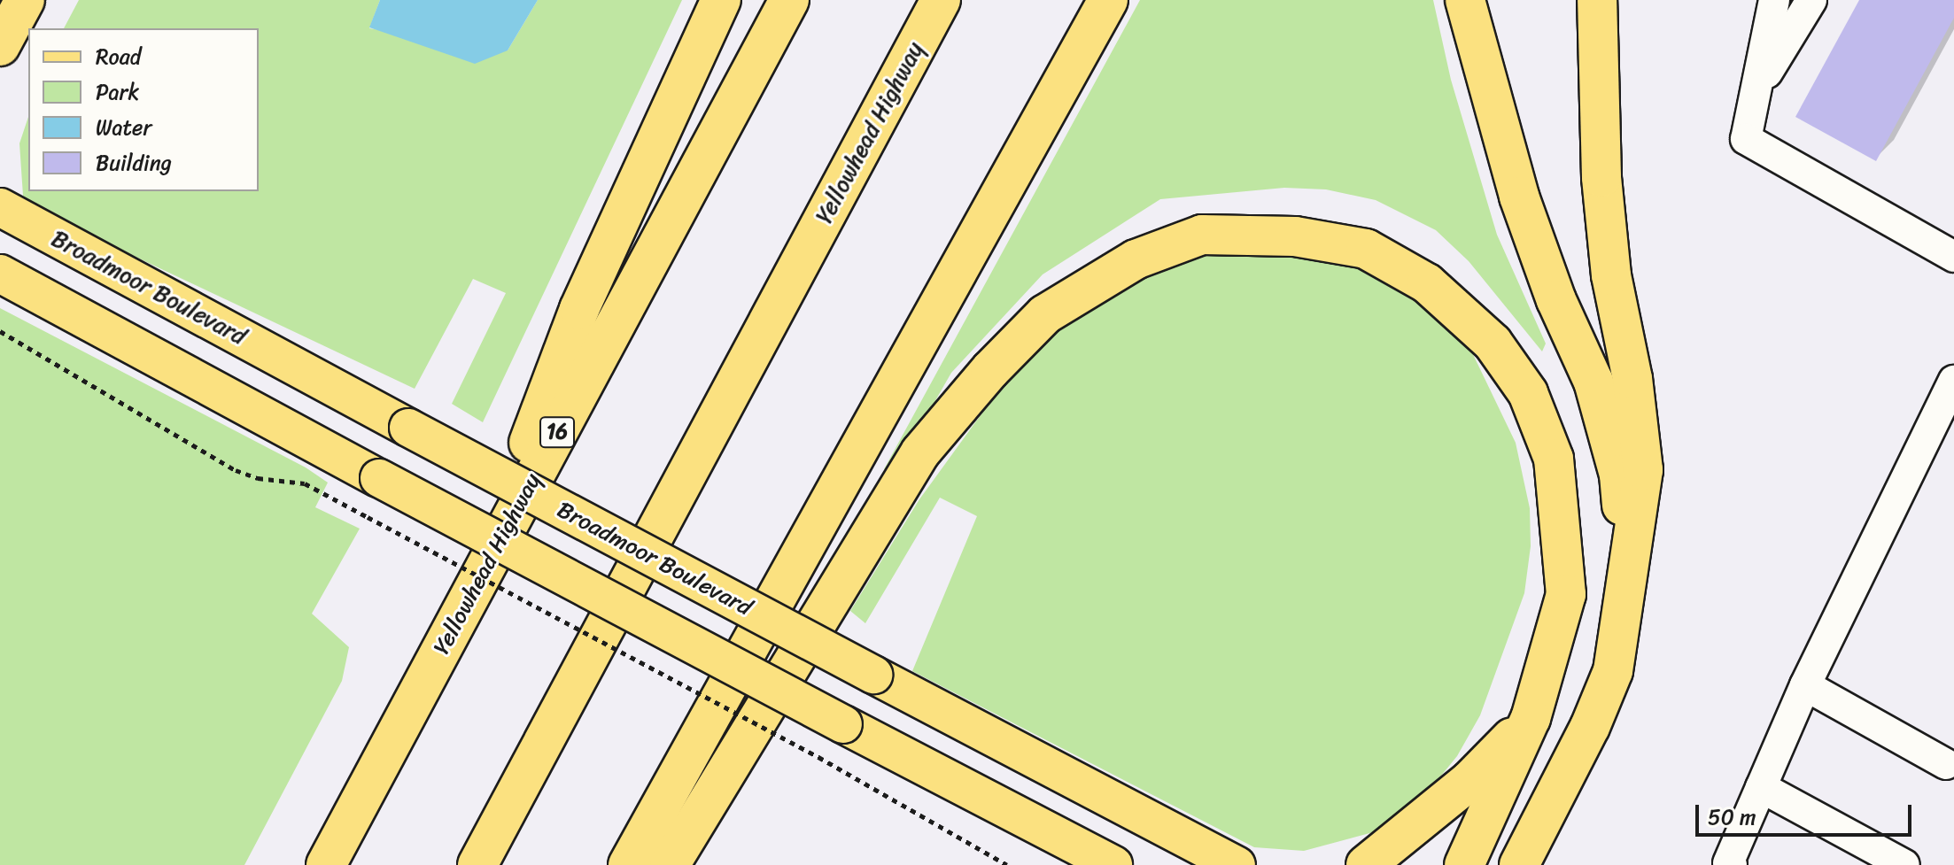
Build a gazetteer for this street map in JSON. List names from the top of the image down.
{
  "streets": {
    "highway": ["Yellowhead Highway", "16"],
    "main road": ["Broadmoor Boulevard"]
  },
  "legend": [
    "Road",
    "Park",
    "Water",
    "Building"
  ],
  "scale_bar": "50 m"
}
